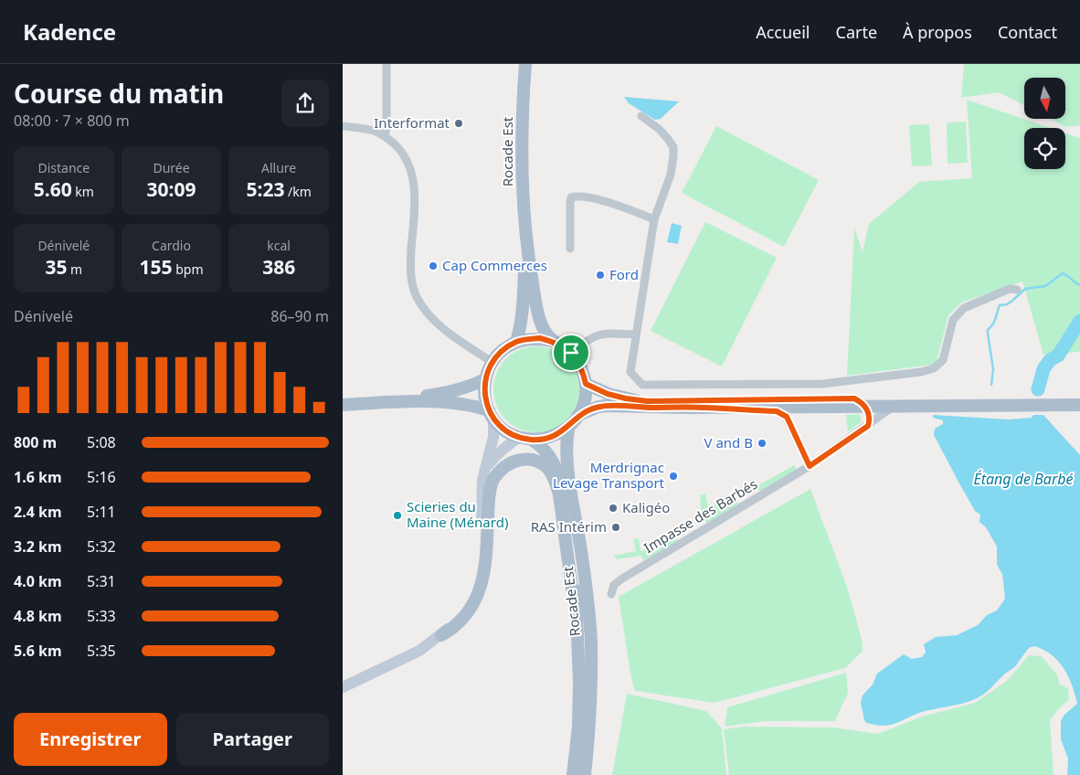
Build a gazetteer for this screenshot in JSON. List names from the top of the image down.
{
  "streets": {
    "main road": ["Rocade Est"],
    "street": ["Impasse des Barbés"]
  },
  "water": ["Étang de Barbé"],
  "places": [
    "Interformat",
    "Cap Commerces",
    "Ford",
    "V and B",
    "Merdrignac Levage Transport",
    "Kaligéo",
    "Scieries du Maine (Ménard)",
    "RAS Intérim"
  ],
  "north": "bottom",
  "page": {
    "header": "Kadence",
    "nav": [
      "Accueil",
      "Carte",
      "À propos",
      "Contact"
    ],
    "heading": ["Course du matin", "08:00 · 7 × 800 m"],
    "stats": [
      ["Distance", "5.60 km"],
      ["Durée", "30:09"],
      ["Allure", "5:23 /km"],
      ["Dénivelé", "35 m"],
      ["Cardio", "155 bpm"],
      ["kcal", "386"]
    ],
    "chart": ["Dénivelé", "86–90 m"],
    "list": [
      {
        "name": "800 m",
        "note": "5:08"
      },
      {
        "name": "1.6 km",
        "note": "5:16"
      },
      {
        "name": "2.4 km",
        "note": "5:11"
      },
      {
        "name": "3.2 km",
        "note": "5:32"
      },
      {
        "name": "4.0 km",
        "note": "5:31"
      },
      {
        "name": "4.8 km",
        "note": "5:33"
      },
      {
        "name": "5.6 km",
        "note": "5:35"
      }
    ],
    "buttons": ["Enregistrer", "Partager"]
  }
}
